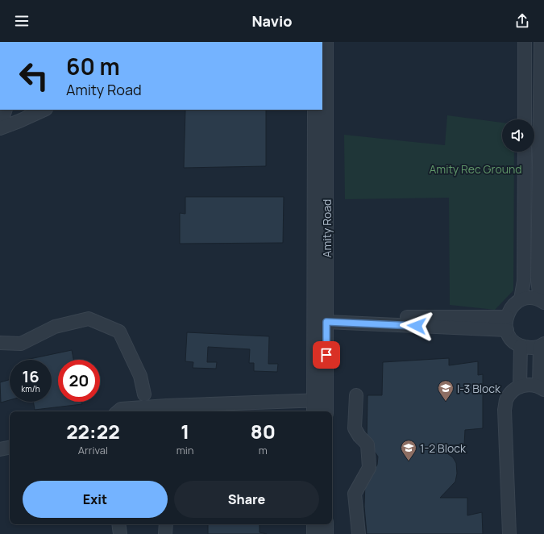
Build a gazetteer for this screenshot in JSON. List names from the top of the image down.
{
  "streets": {
    "street": ["Amity Road"]
  },
  "parks": ["Amity Rec Ground"],
  "places": {
    "school or university": ["I-3 Block", "1-2 Block"]
  },
  "page": {
    "header": "Navio",
    "turn": ["60 m", "Amity Road"],
    "speed": "16 km/h",
    "limit": "20",
    "eta": [
      "22:22",
      "Arrival",
      "1",
      "min",
      "80",
      "m"
    ],
    "buttons": ["Exit", "Share"]
  }
}
